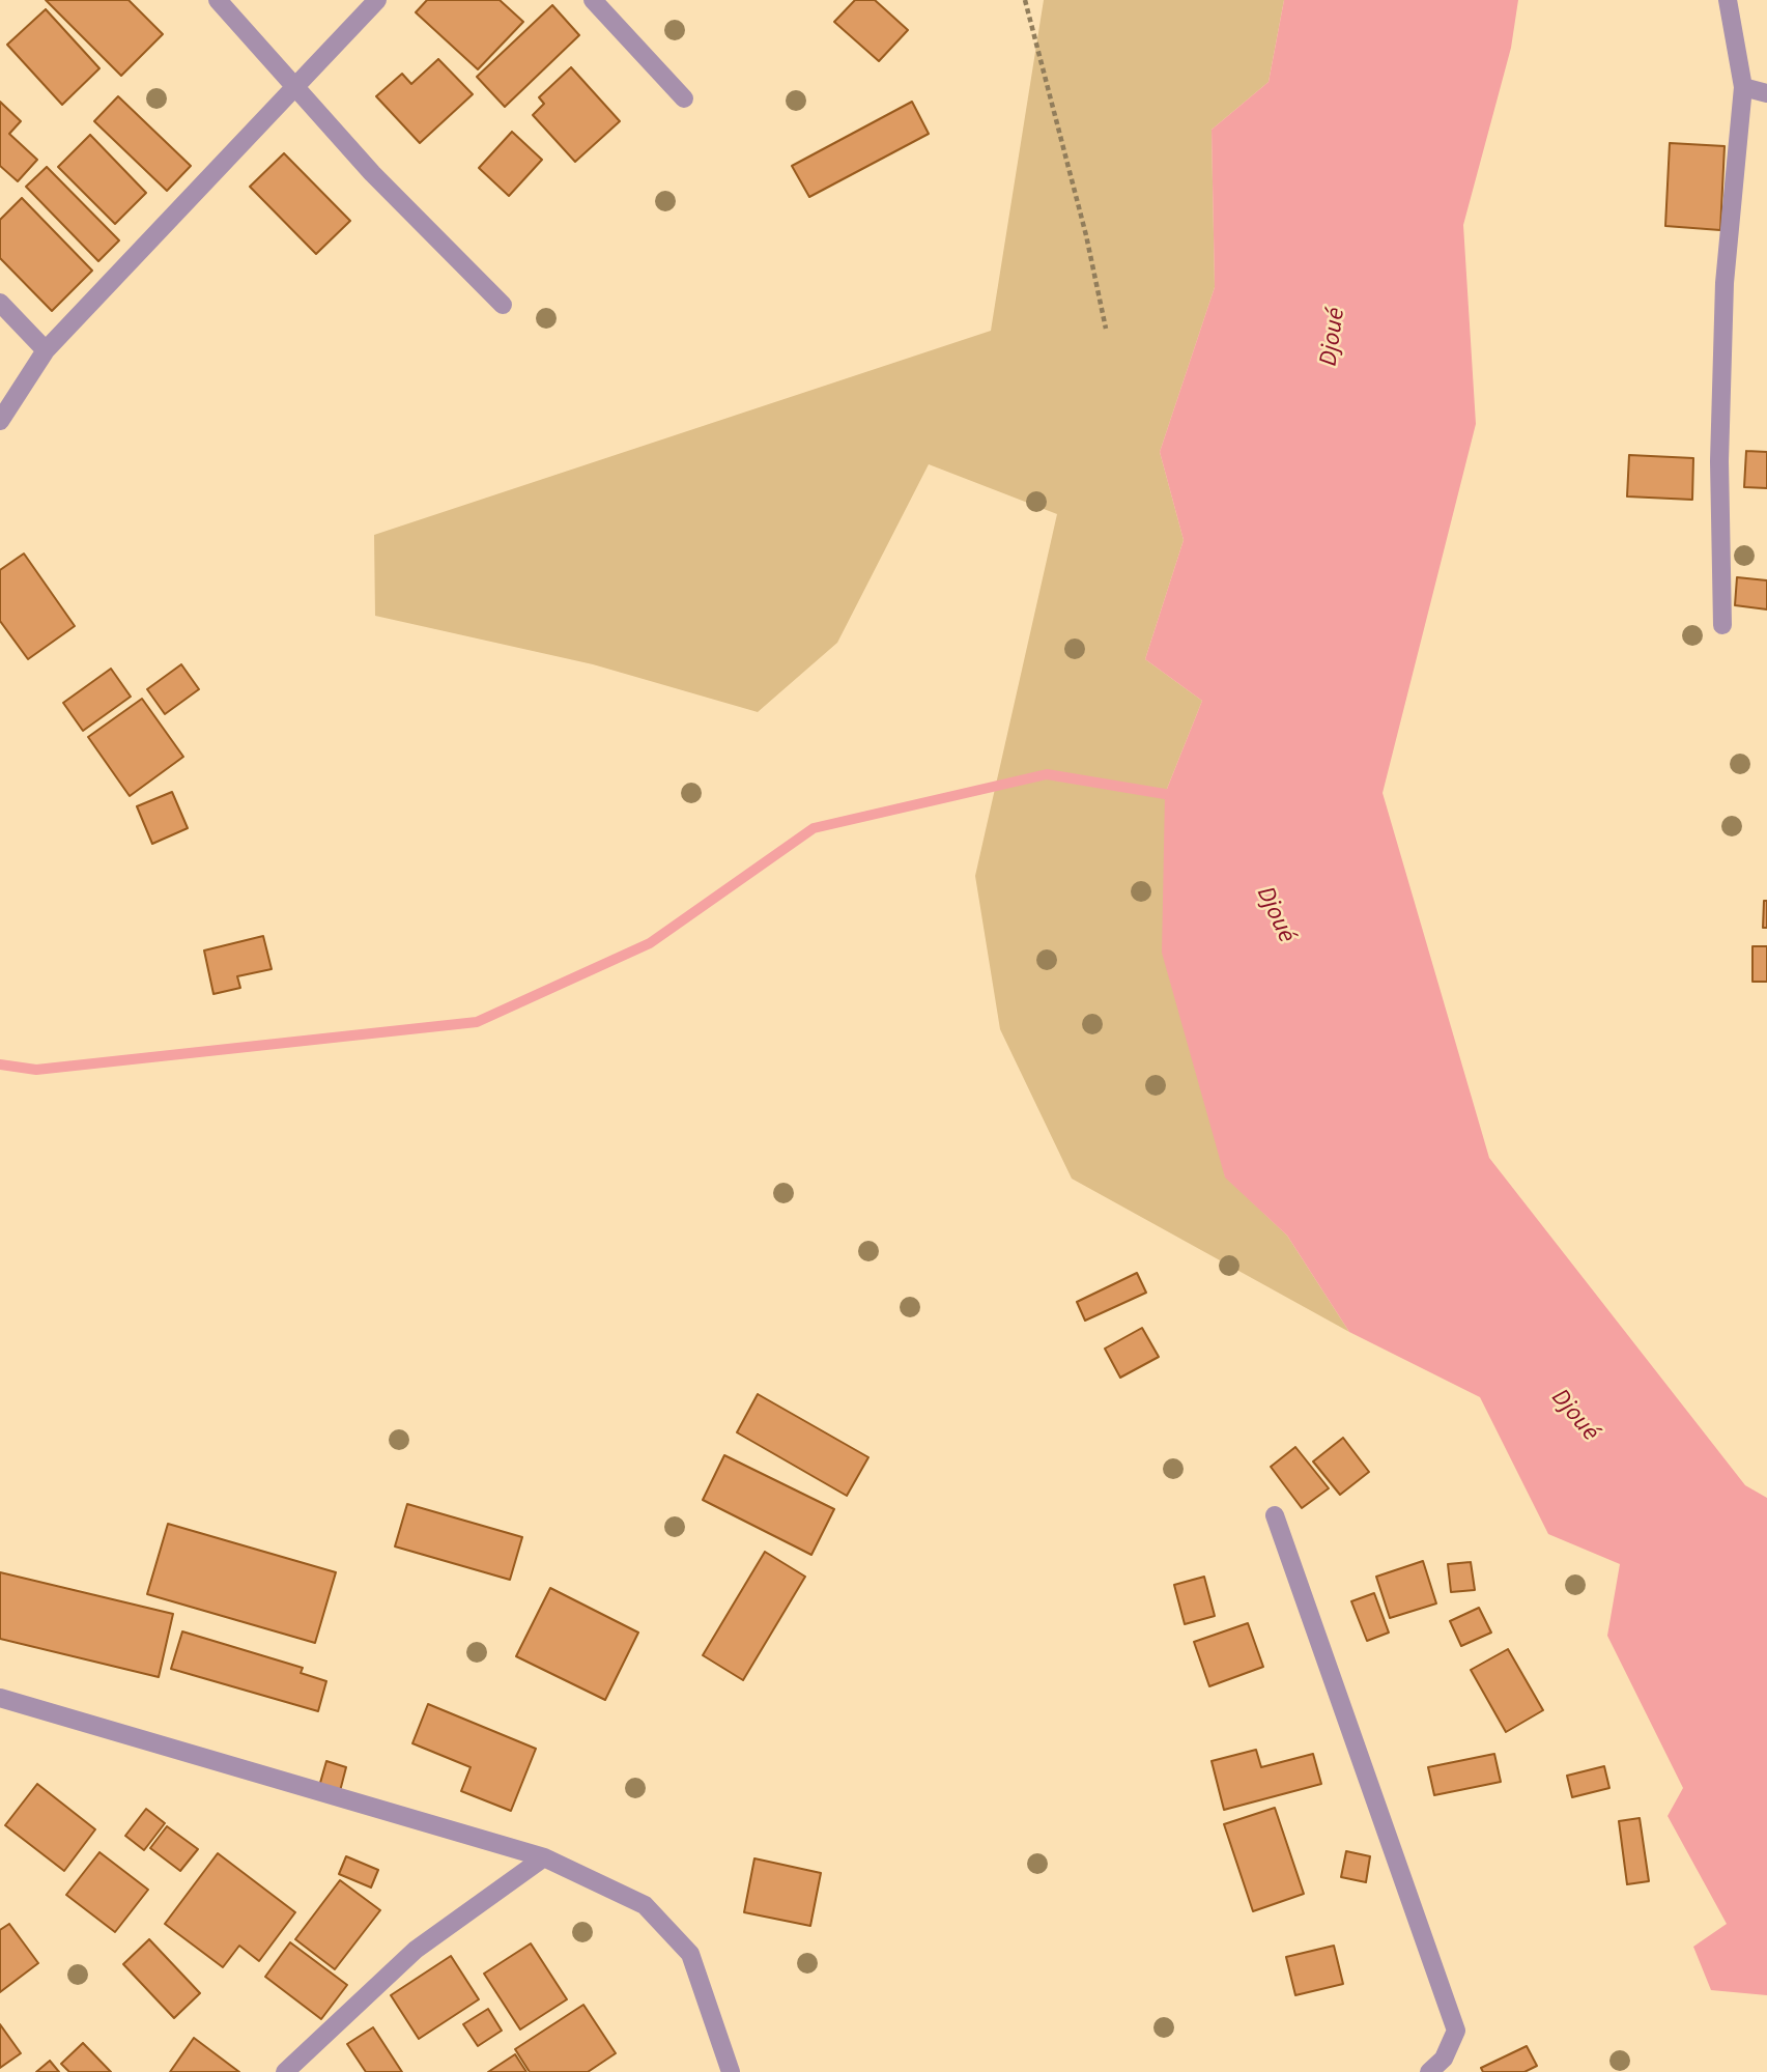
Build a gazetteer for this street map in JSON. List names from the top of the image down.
{
  "water": ["Djoué"]
}
